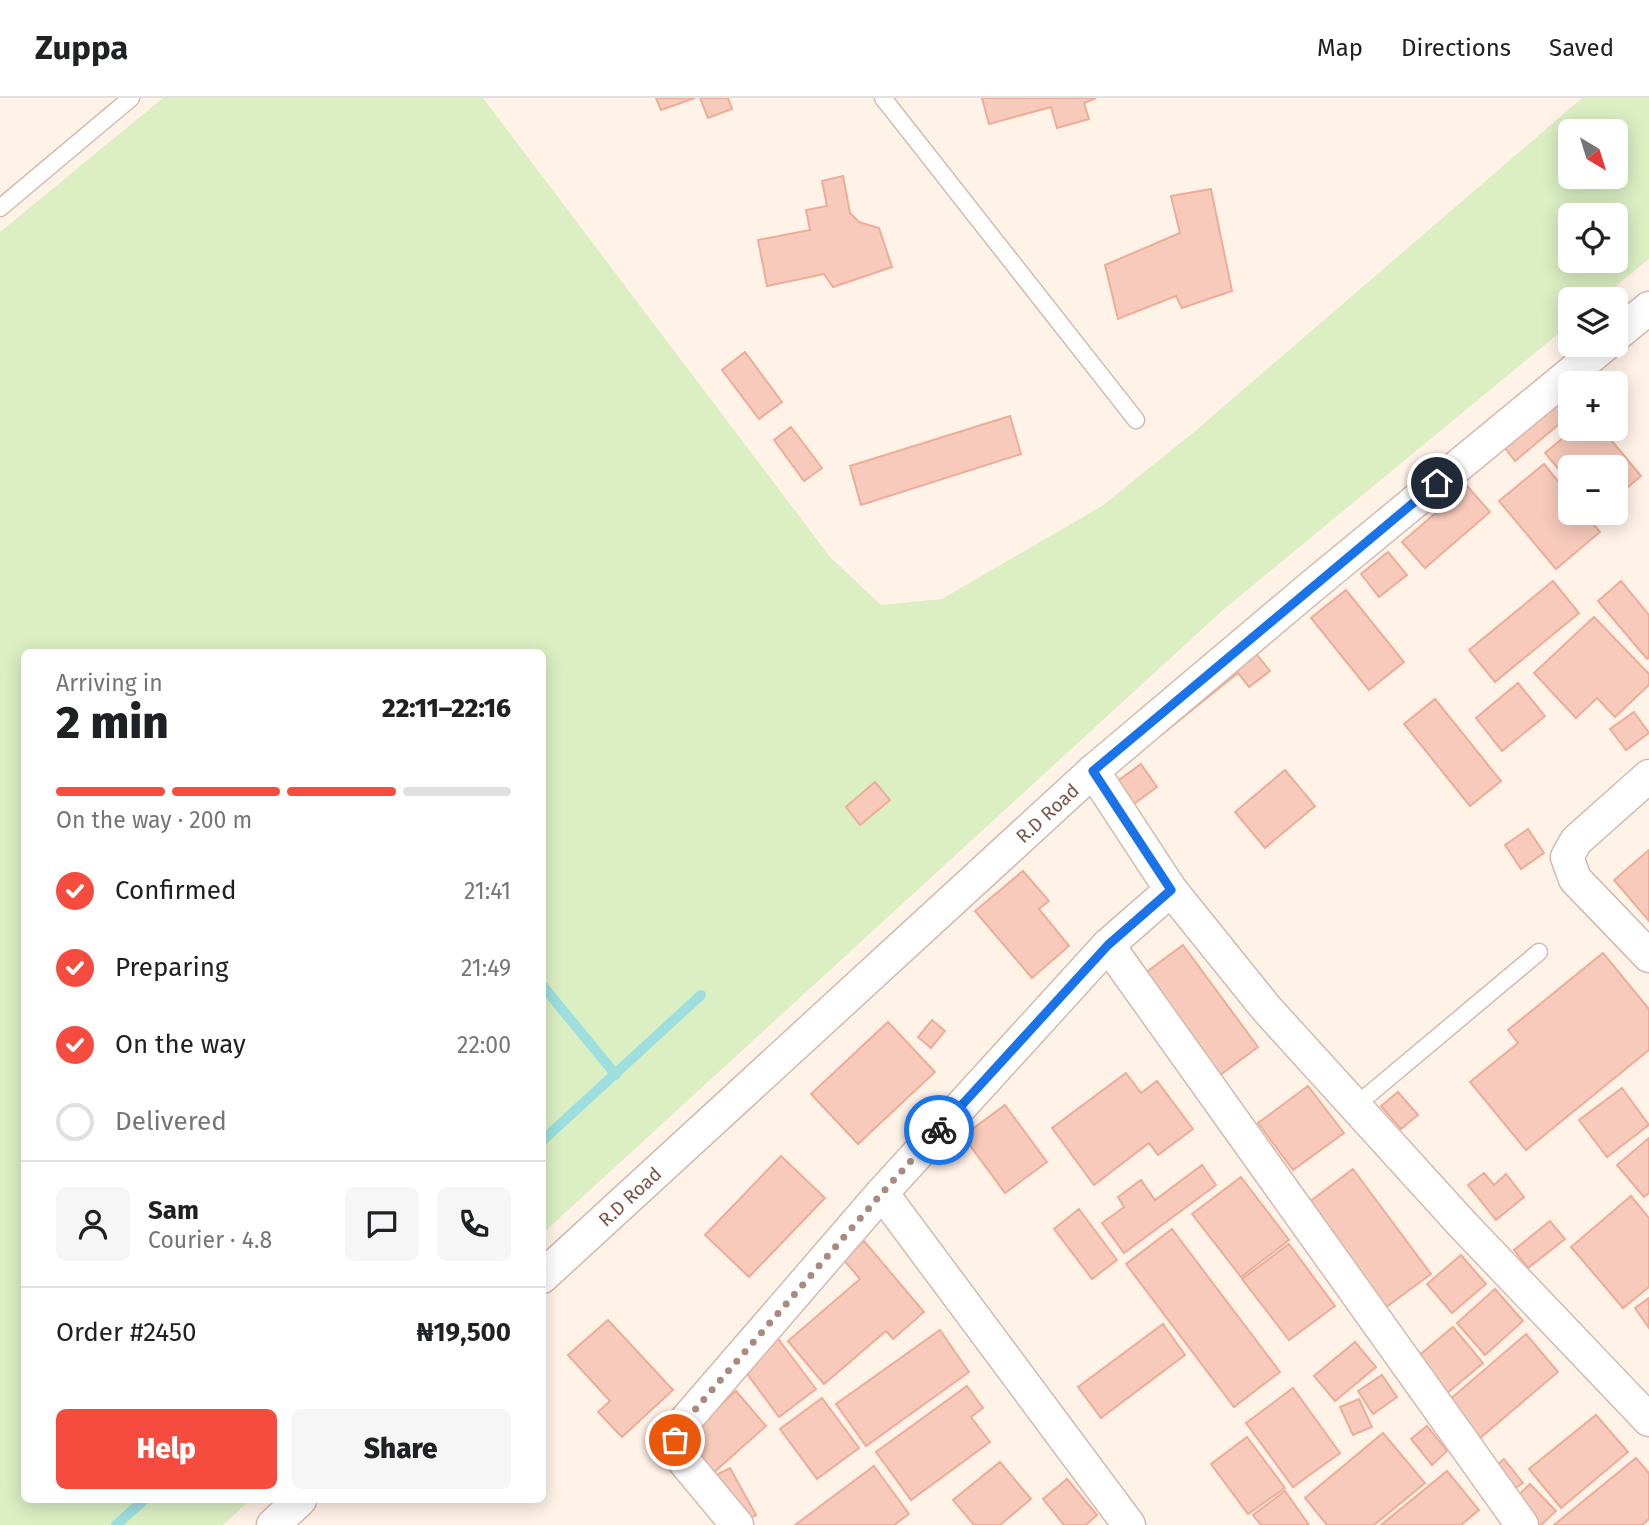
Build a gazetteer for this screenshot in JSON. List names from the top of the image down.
{
  "streets": {
    "street": ["R.D Road"]
  },
  "north": "bottom right",
  "page": {
    "header": "Zuppa",
    "nav": ["Map", "Directions", "Saved"],
    "map_buttons": ["+", "−"],
    "heading": ["2 min", "Arriving in", "22:11–22:16"],
    "panel": [
      "Sam",
      "Courier · 4.8",
      "Order #2450",
      "₦19,500"
    ],
    "bar": "On the way · 200 m",
    "list": [
      ["Confirmed", "21:41"],
      ["Preparing", "21:49"],
      ["On the way", "22:00"],
      "Delivered"
    ],
    "buttons": ["Help", "Share"]
  }
}
